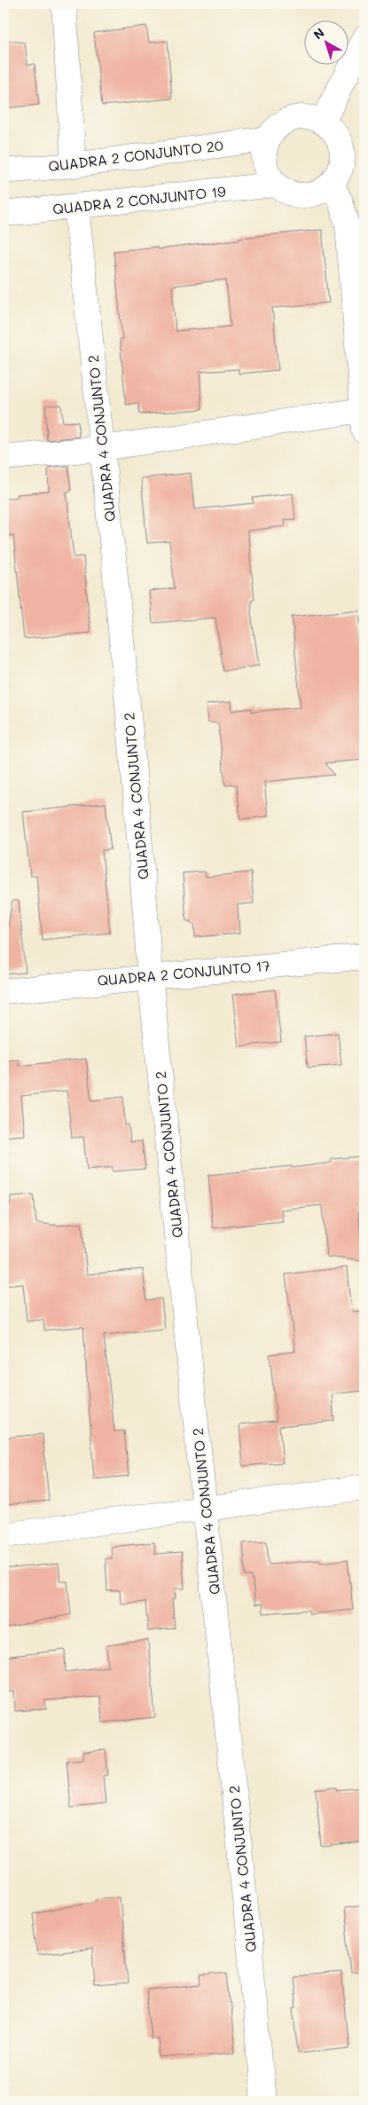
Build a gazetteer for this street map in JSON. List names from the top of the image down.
{
  "streets": {
    "street": [
      "QUADRA 2 CONJUNTO 20",
      "QUADRA 2 CONJUNTO 19",
      "QUADRA 4 CONJUNTO 2",
      "QUADRA 2 CONJUNTO 17"
    ]
  },
  "crossings": [
    ["QUADRA 2 CONJUNTO 20", "QUADRA 2 CONJUNTO 19"],
    ["QUADRA 2 CONJUNTO 19", "QUADRA 4 CONJUNTO 2"],
    ["QUADRA 4 CONJUNTO 2", "QUADRA 2 CONJUNTO 17"]
  ],
  "north": "top left"
}
